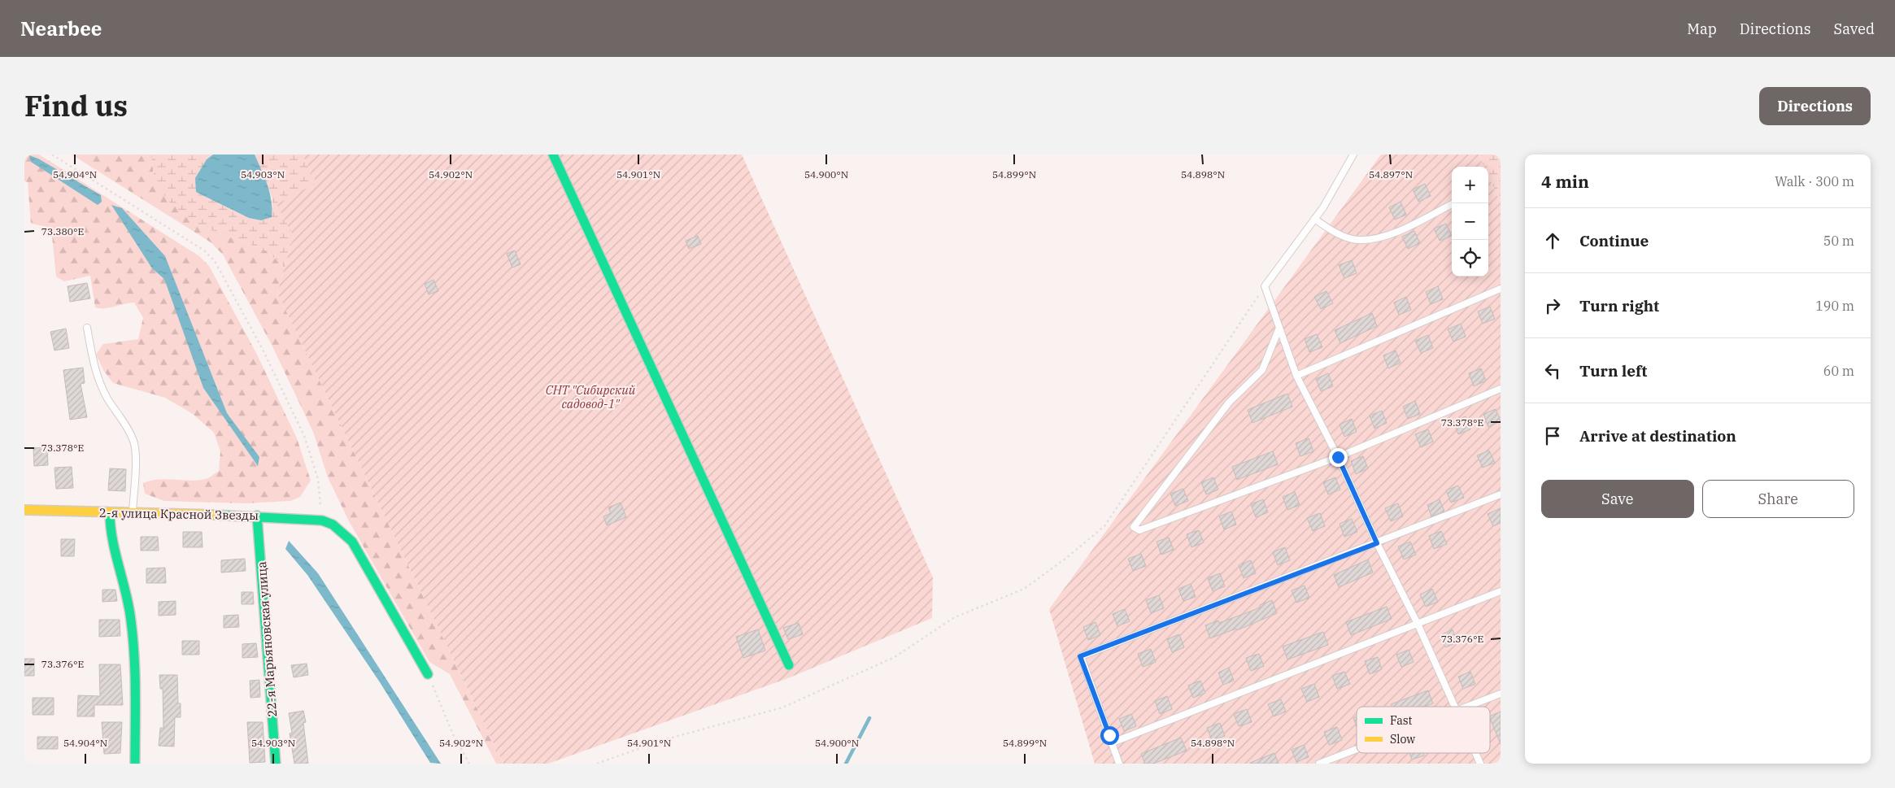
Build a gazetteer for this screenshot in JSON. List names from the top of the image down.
{
  "streets": {
    "street": ["2-я улица Красной Звезды", "22-я Марьяновская улица"]
  },
  "crossings": [
    ["2-я улица Красной Звезды", "22-я Марьяновская улица"]
  ],
  "parks": ["СНТ \"Сибирский садовод-1\""],
  "legend": ["Fast", "Slow"],
  "page": {
    "header": "Nearbee",
    "nav": ["Map", "Directions", "Saved"],
    "title": "Find us",
    "buttons": [
      "Directions",
      ["Save", "Share"]
    ],
    "heading": ["4 min", "Walk · 300 m"],
    "map_buttons": ["+", "−"],
    "list": [
      ["Continue", "50 m"],
      ["Turn right", "190 m"],
      ["Turn left", "60 m"],
      "Arrive at destination"
    ]
  },
  "coordinates": [
    "54.904°N",
    "54.903°N",
    "54.902°N",
    "54.901°N",
    "54.900°N",
    "54.899°N",
    "54.898°N",
    "54.897°N",
    "73.380°E",
    "73.378°E",
    "73.376°E"
  ]
}
